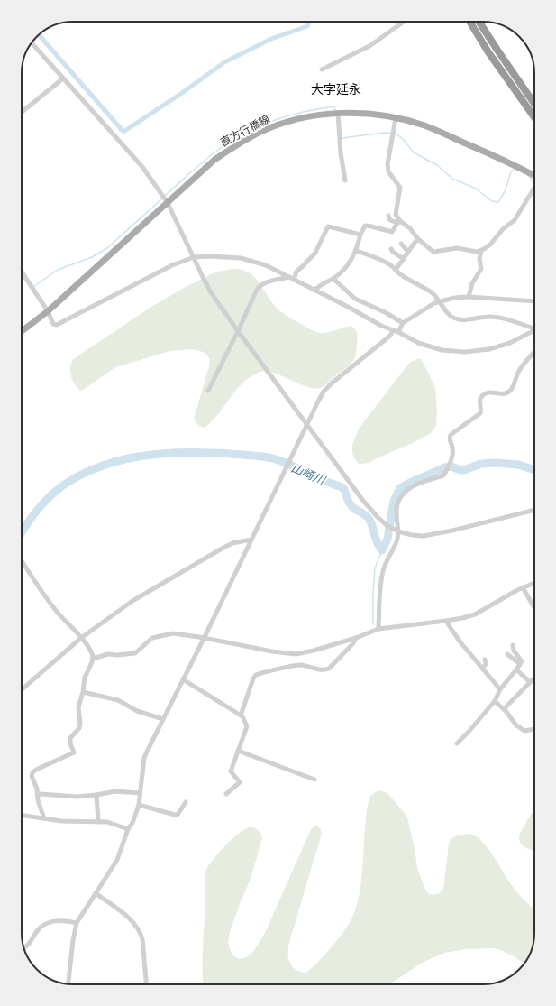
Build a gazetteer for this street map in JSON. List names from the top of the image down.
{
  "streets": {
    "main road": ["直方行橋線"]
  },
  "districts": ["大字延永"],
  "water": ["山崎川"]
}
